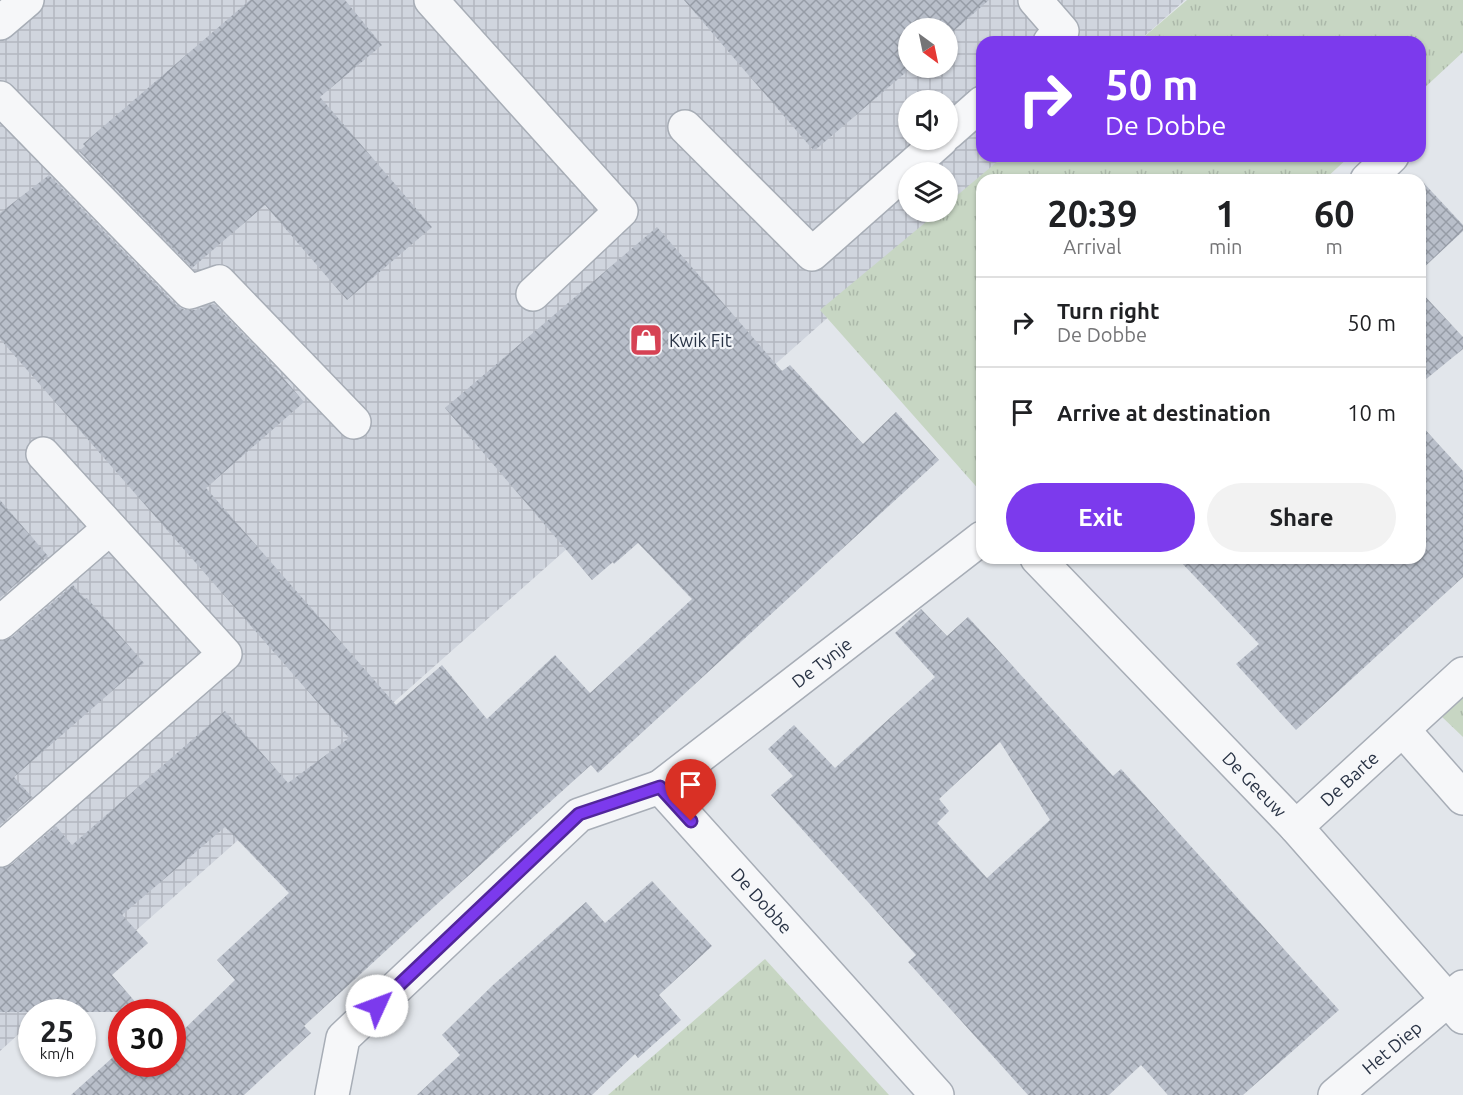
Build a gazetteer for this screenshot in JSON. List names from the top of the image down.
{
  "streets": {
    "street": [
      "De Tynje",
      "De Barte",
      "De Geeuw",
      "De Dobbe",
      "Het Diep"
    ]
  },
  "crossings": [
    ["De Tynje", "De Dobbe"],
    ["De Barte", "De Geeuw"],
    ["De Geeuw", "Het Diep"]
  ],
  "places": {
    "shop": ["Kwik Fit"]
  },
  "north": "bottom right",
  "page": {
    "turn": ["50 m", "De Dobbe"],
    "eta": [
      "20:39",
      "Arrival",
      "1",
      "min",
      "60",
      "m"
    ],
    "list": [
      {
        "name": "Turn right",
        "note": "De Dobbe",
        "value": "50 m"
      },
      {
        "name": "Arrive at destination",
        "value": "10 m"
      }
    ],
    "buttons": ["Exit", "Share"],
    "speed": "25 km/h",
    "limit": "30"
  }
}
